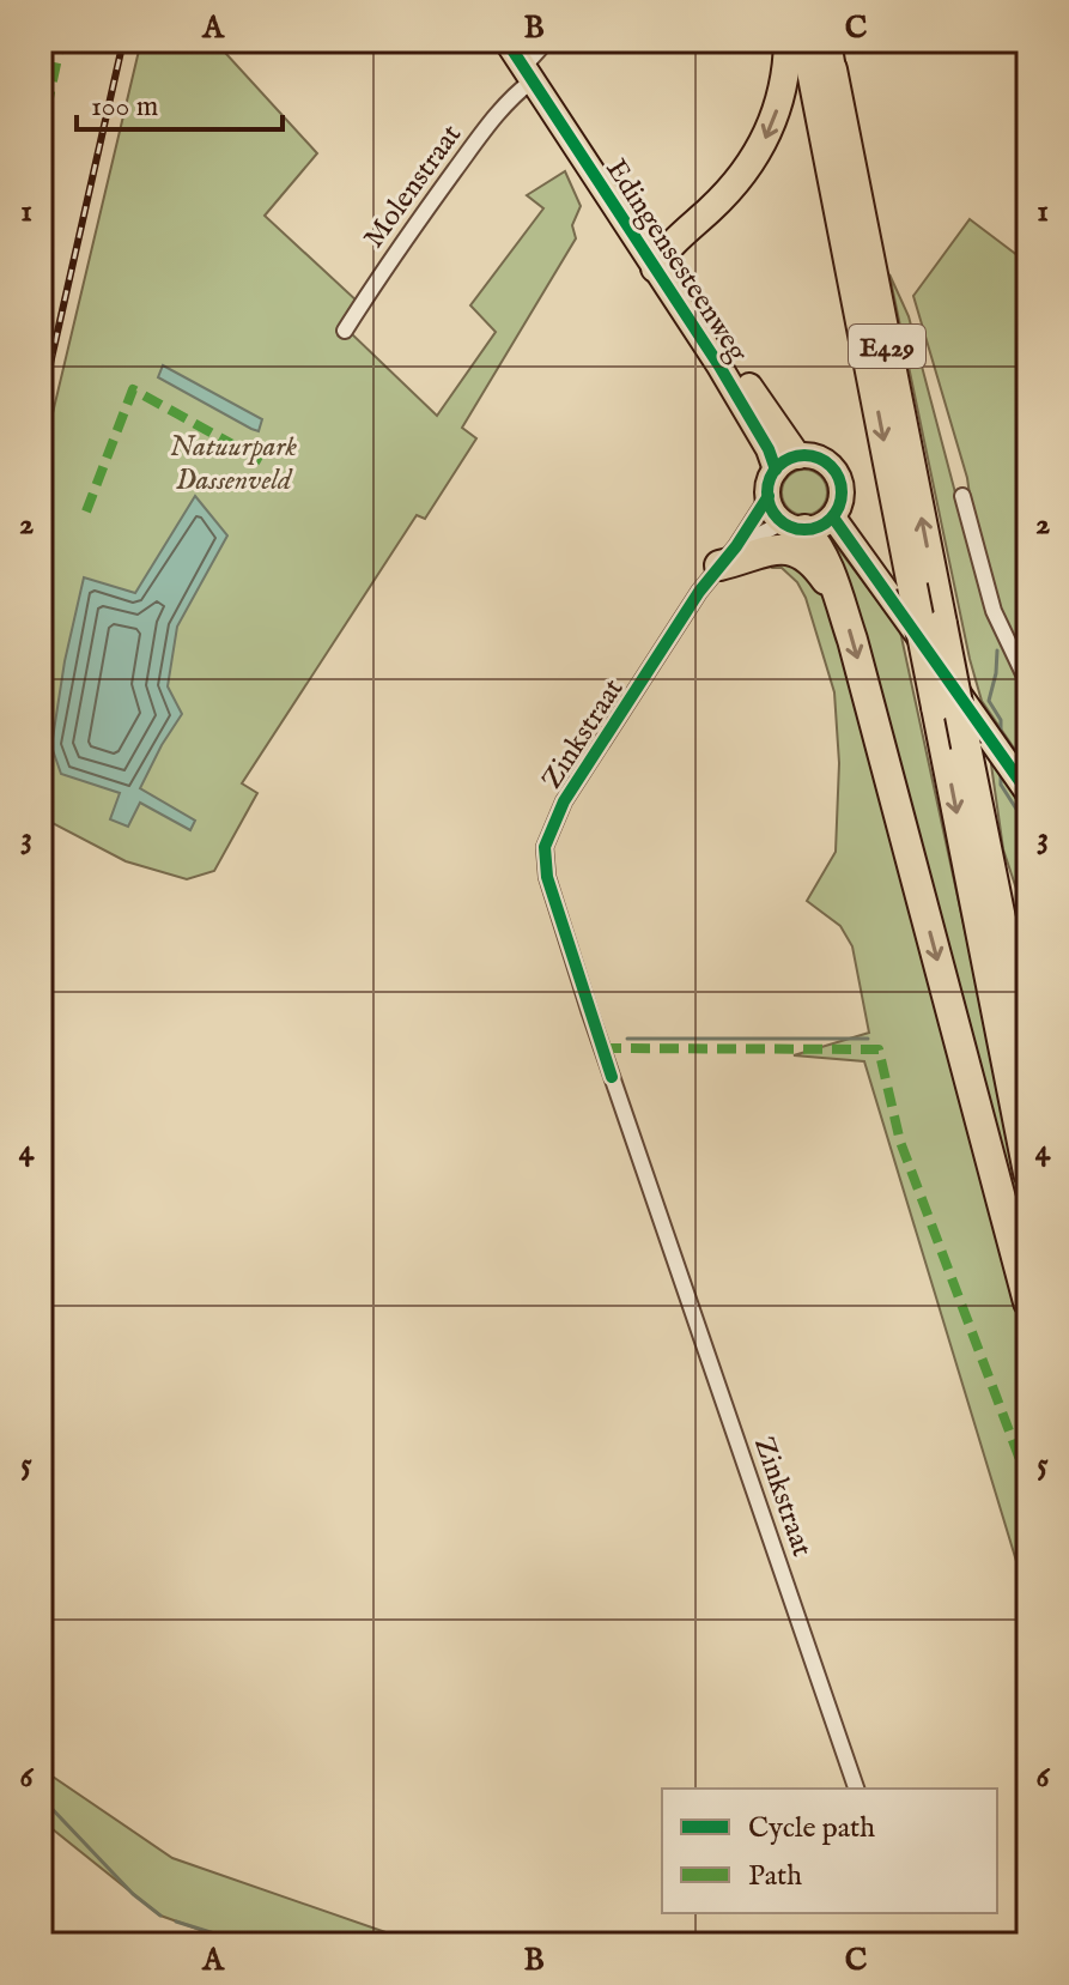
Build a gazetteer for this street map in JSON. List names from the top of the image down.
{
  "streets": {
    "highway": ["E429"],
    "main road": ["Edingensesteenweg"],
    "street": ["Molenstraat", "Zinkstraat"]
  },
  "crossings": [
    ["Molenstraat", "Edingensesteenweg"],
    ["Edingensesteenweg", "Zinkstraat"]
  ],
  "parks": ["Natuurpark Dassenveld"],
  "legend": ["Cycle path", "Path"],
  "scale_bar": "100 m",
  "grid": {
    "columns": ["A", "B", "C"],
    "rows": [
      "1",
      "2",
      "3",
      "4",
      "5",
      "6"
    ]
  }
}
